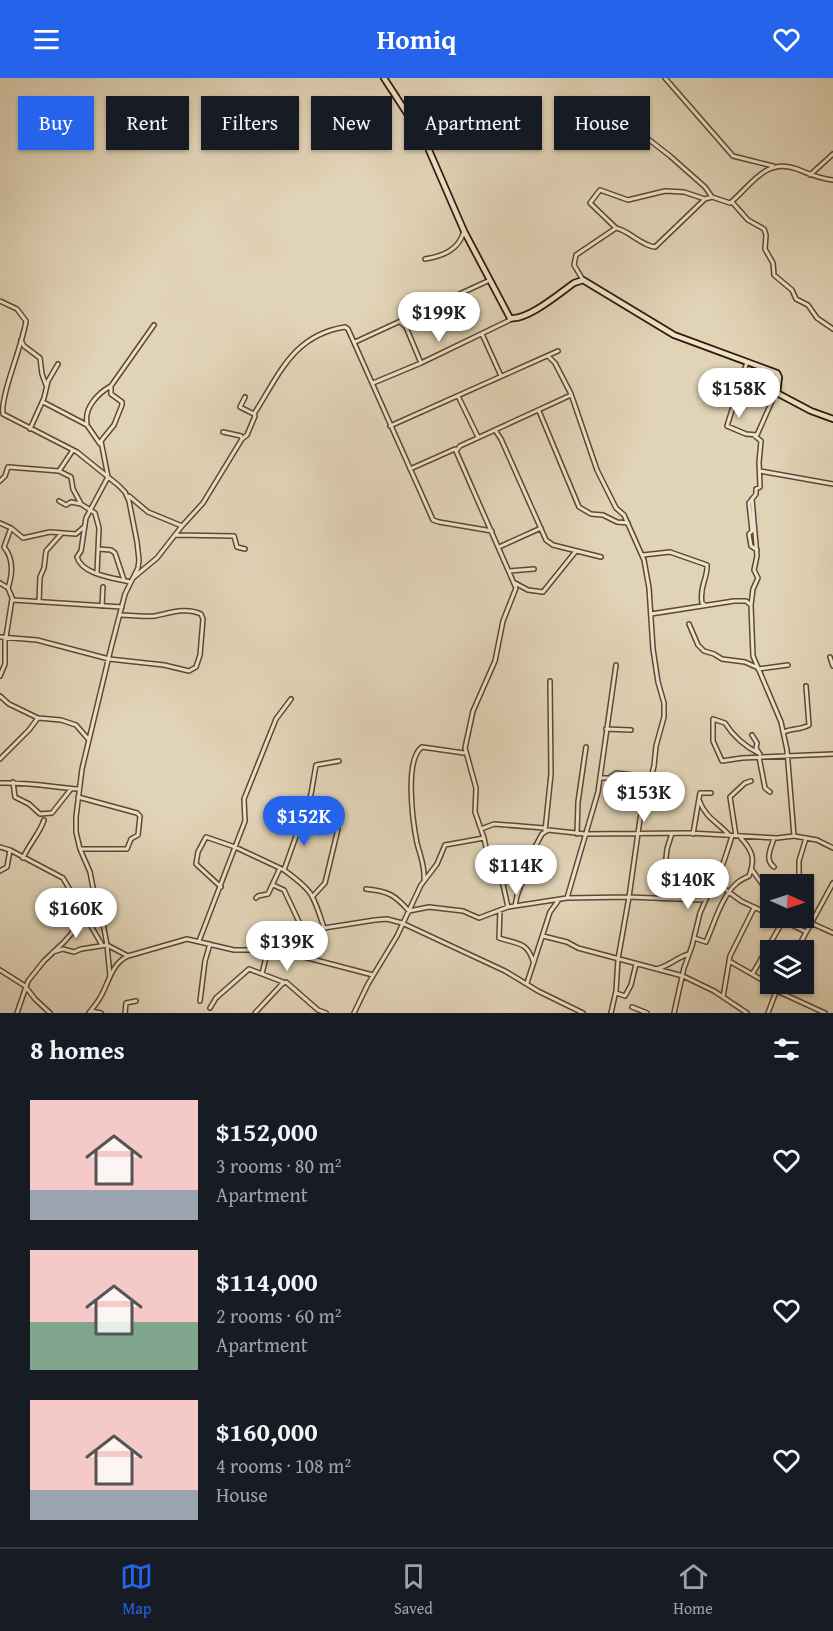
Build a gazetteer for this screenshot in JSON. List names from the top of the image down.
{
  "north": "right",
  "page": {
    "header": "Homiq",
    "chip": [
      "Buy",
      "Rent",
      "Filters",
      "New",
      "Apartment",
      "House"
    ],
    "price": [
      "$199K",
      "$158K",
      "$153K",
      "$152K",
      "$114K",
      "$140K",
      "$160K",
      "$139K"
    ],
    "heading": "8 homes",
    "list": [
      {
        "name": "$152,000",
        "note": "3 rooms · 80 m² · Apartment"
      },
      {
        "name": "$114,000",
        "note": "2 rooms · 60 m² · Apartment"
      },
      {
        "name": "$160,000",
        "note": "4 rooms · 108 m² · House"
      }
    ],
    "tabs": ["Map", "Saved", "Home"]
  }
}
